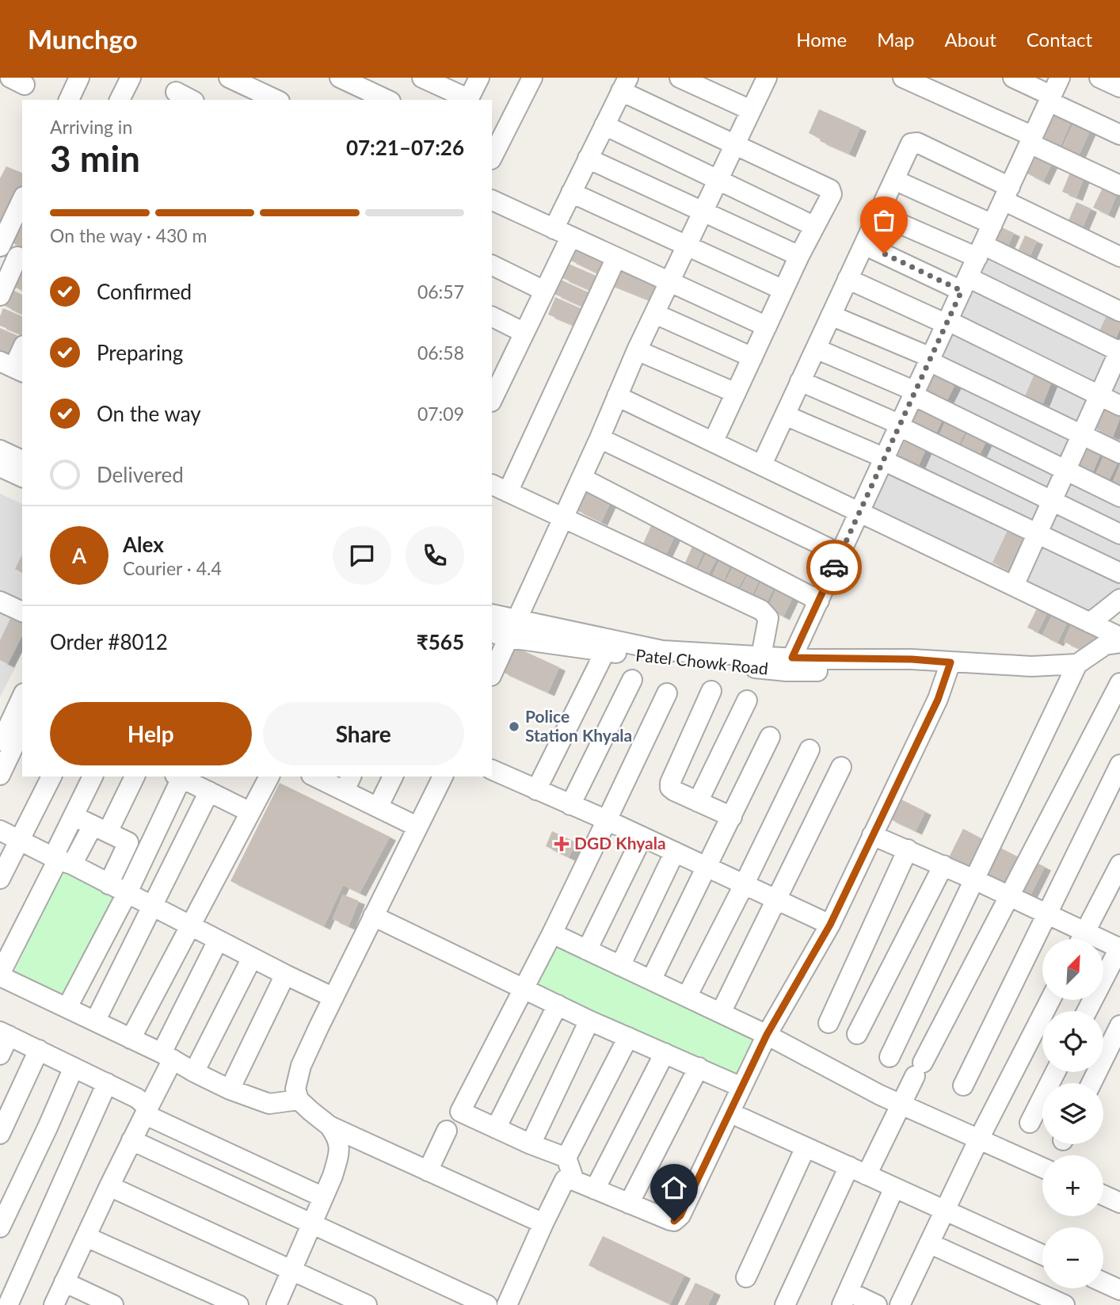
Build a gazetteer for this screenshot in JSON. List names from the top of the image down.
{
  "streets": {
    "street": ["Patel Chowk Road"]
  },
  "places": {
    "other": ["Police Station Khyala"],
    "health": ["DGD Khyala"]
  },
  "north": "top right",
  "page": {
    "header": "Munchgo",
    "nav": [
      "Home",
      "Map",
      "About",
      "Contact"
    ],
    "heading": ["3 min", "Arriving in", "07:21–07:26"],
    "panel": [
      "Alex",
      "Courier · 4.4",
      "Order #8012",
      "₹565"
    ],
    "bar": "On the way · 430 m",
    "list": [
      ["Confirmed", "06:57"],
      ["Preparing", "06:58"],
      ["On the way", "07:09"],
      "Delivered"
    ],
    "round": "A",
    "buttons": ["Help", "Share"],
    "map_buttons": ["+", "−"]
  }
}
